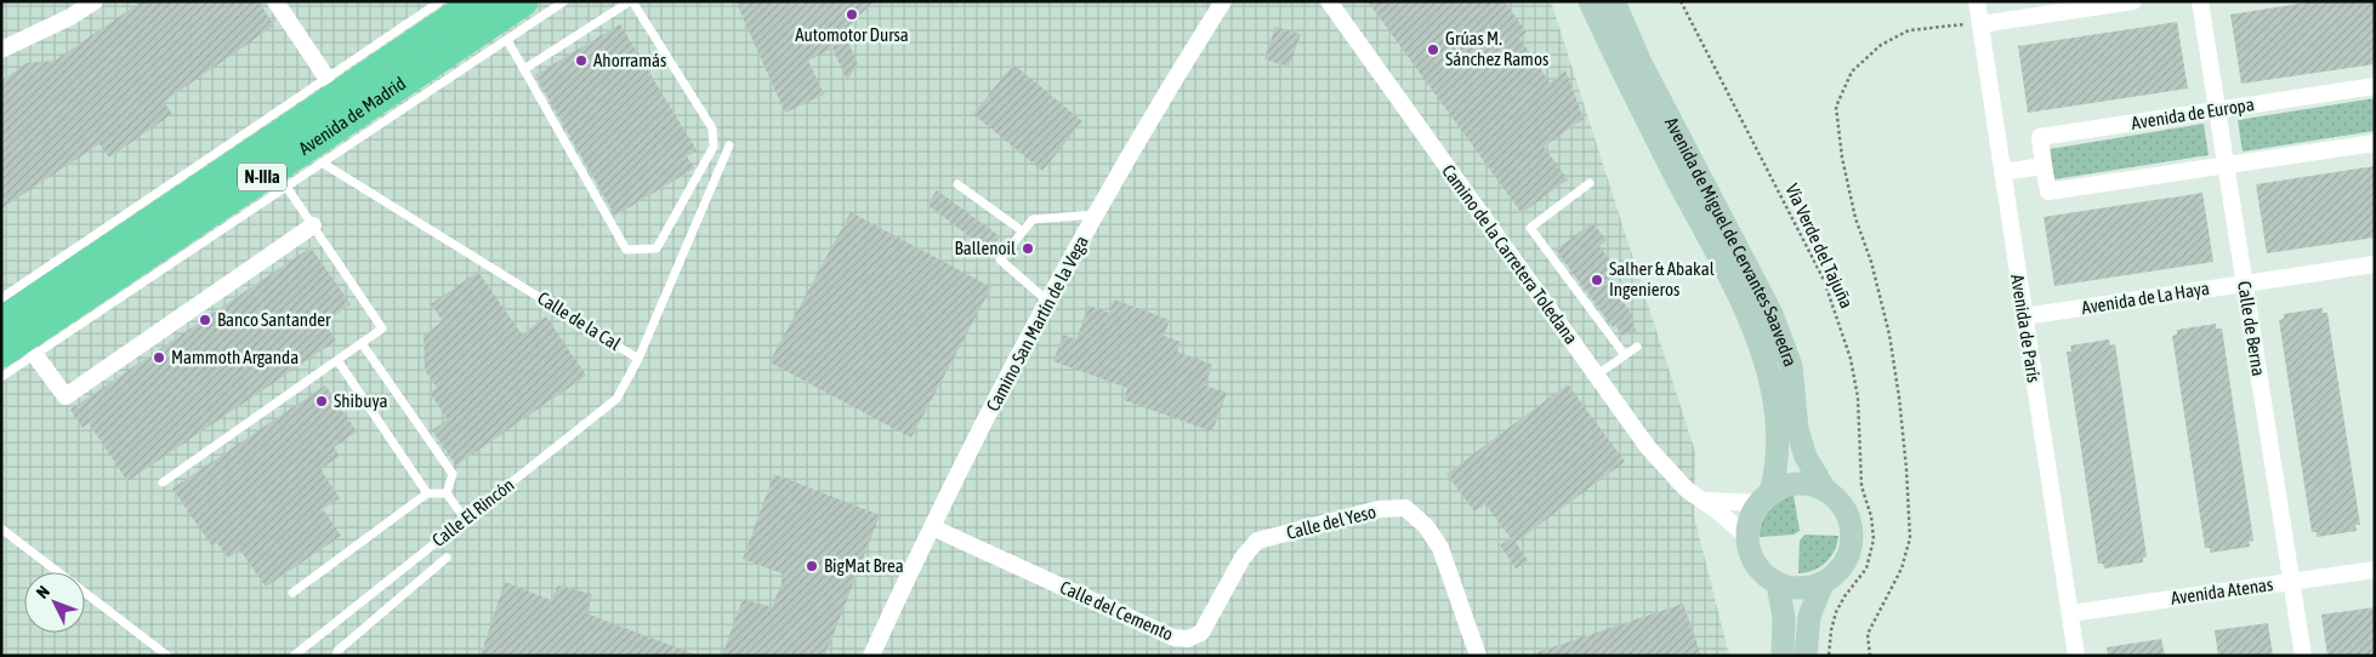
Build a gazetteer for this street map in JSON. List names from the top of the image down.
{
  "streets": {
    "highway": ["Avenida de Madrid", "N-IIIa"],
    "main road": ["Avenida de Miguel de Cervantes Saavedra"],
    "street": [
      "Avenida de Europa",
      "Camino de la Carretera Toledana",
      "Avenida de La Haya",
      "Camino San Martín de la Vega",
      "Avenida de París",
      "Calle de Berna",
      "Calle del Yeso",
      "Avenida Atenas",
      "Calle del Cemento"
    ],
    "lane": ["Calle de la Cal", "Calle El Rincón"],
    "path": ["Vía Verde del Tajuña"]
  },
  "crossings": [
    ["Avenida de Europa", "Calle de Berna"],
    ["Avenida de Miguel de Cervantes Saavedra", "Camino de la Carretera Toledana"],
    ["Avenida de La Haya", "Avenida de París"],
    ["Avenida de La Haya", "Calle de Berna"],
    ["Calle de la Cal", "Calle El Rincón"],
    ["Camino San Martín de la Vega", "Calle del Cemento"],
    ["Avenida de París", "Avenida Atenas"],
    ["Calle de Berna", "Avenida Atenas"],
    ["Calle del Yeso", "Calle del Cemento"]
  ],
  "places": [
    "Automotor Dursa",
    "Grúas M. Sánchez Ramos",
    "Ahorramás",
    "Ballenoil",
    "Salher & Abakal Ingenieros",
    "Banco Santander",
    "Mammoth Arganda",
    "Shibuya",
    "BigMat Brea"
  ],
  "north": "top left"
}
